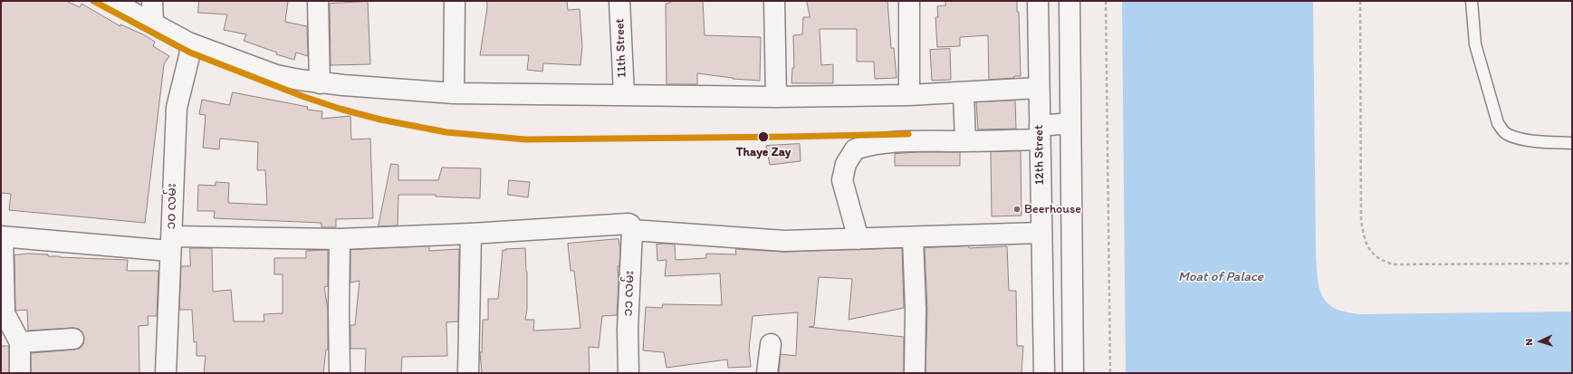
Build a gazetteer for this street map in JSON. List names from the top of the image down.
{
  "streets": {
    "main road": [
      "11th Street",
      "12th Street",
      "၁၀ လမ်း",
      "၁၁ လမ်း"
    ]
  },
  "water": ["Moat of Palace"],
  "places": ["Thaye Zay", "Beerhouse"],
  "north": "left"
}
